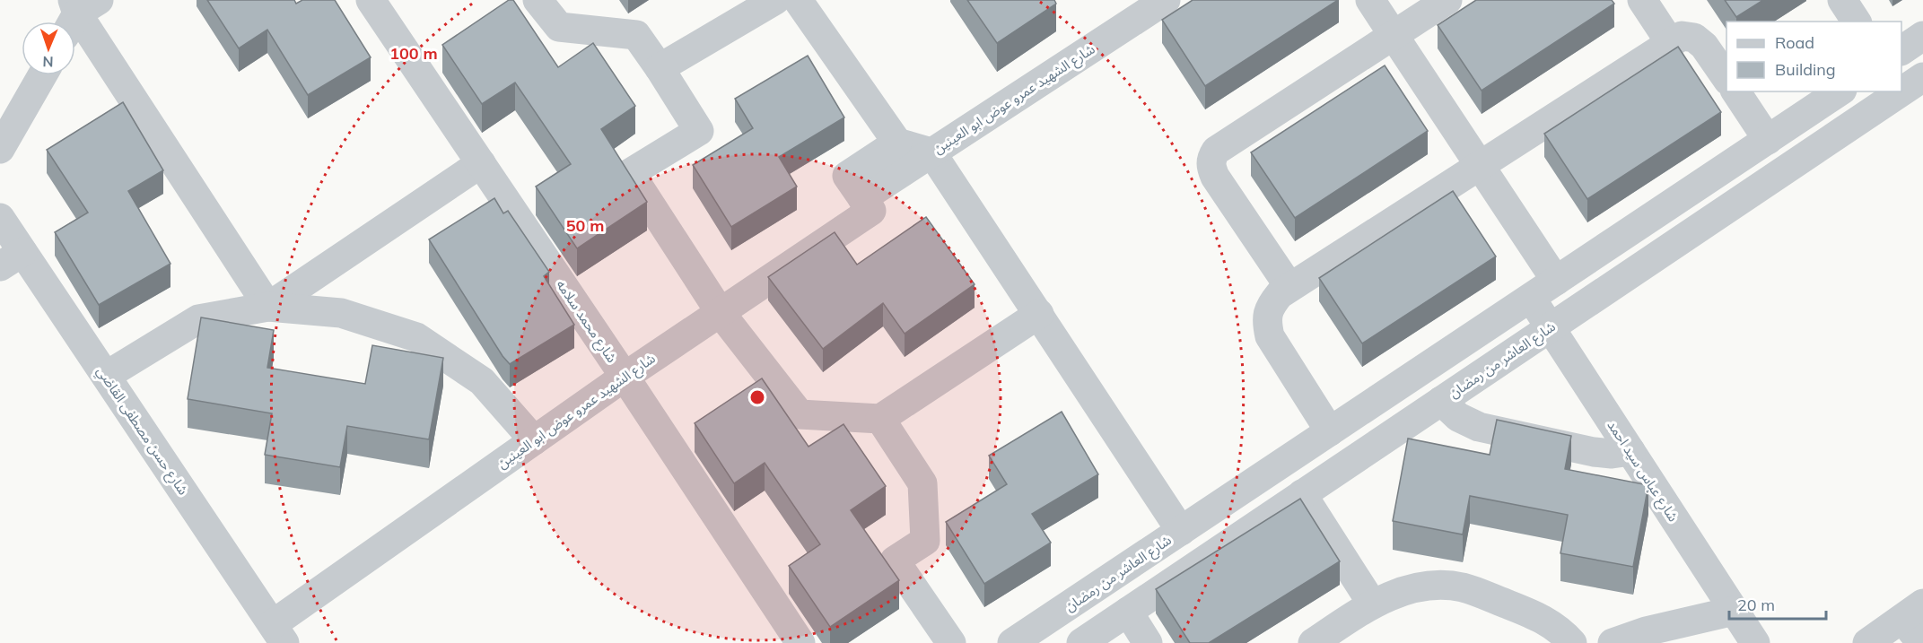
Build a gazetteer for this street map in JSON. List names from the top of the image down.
{
  "streets": {
    "street": [
      "شارع الشهيد عمرو عوض ابو العينين",
      "شارع محمد سلامه",
      "شارع العاشر من رمضان",
      "شارع حسن مصطفى القاضي",
      "شارع عباس سيد احمد"
    ]
  },
  "crossings": [
    ["شارع الشهيد عمرو عوض ابو العينين", "شارع محمد سلامه"],
    ["شارع الشهيد عمرو عوض ابو العينين", "شارع حسن مصطفى القاضي"],
    ["شارع العاشر من رمضان", "شارع عباس سيد احمد"]
  ],
  "legend": ["Road", "Building"],
  "scale_bar": "20 m",
  "north": "bottom",
  "rings": ["100 m", "50 m"]
}
